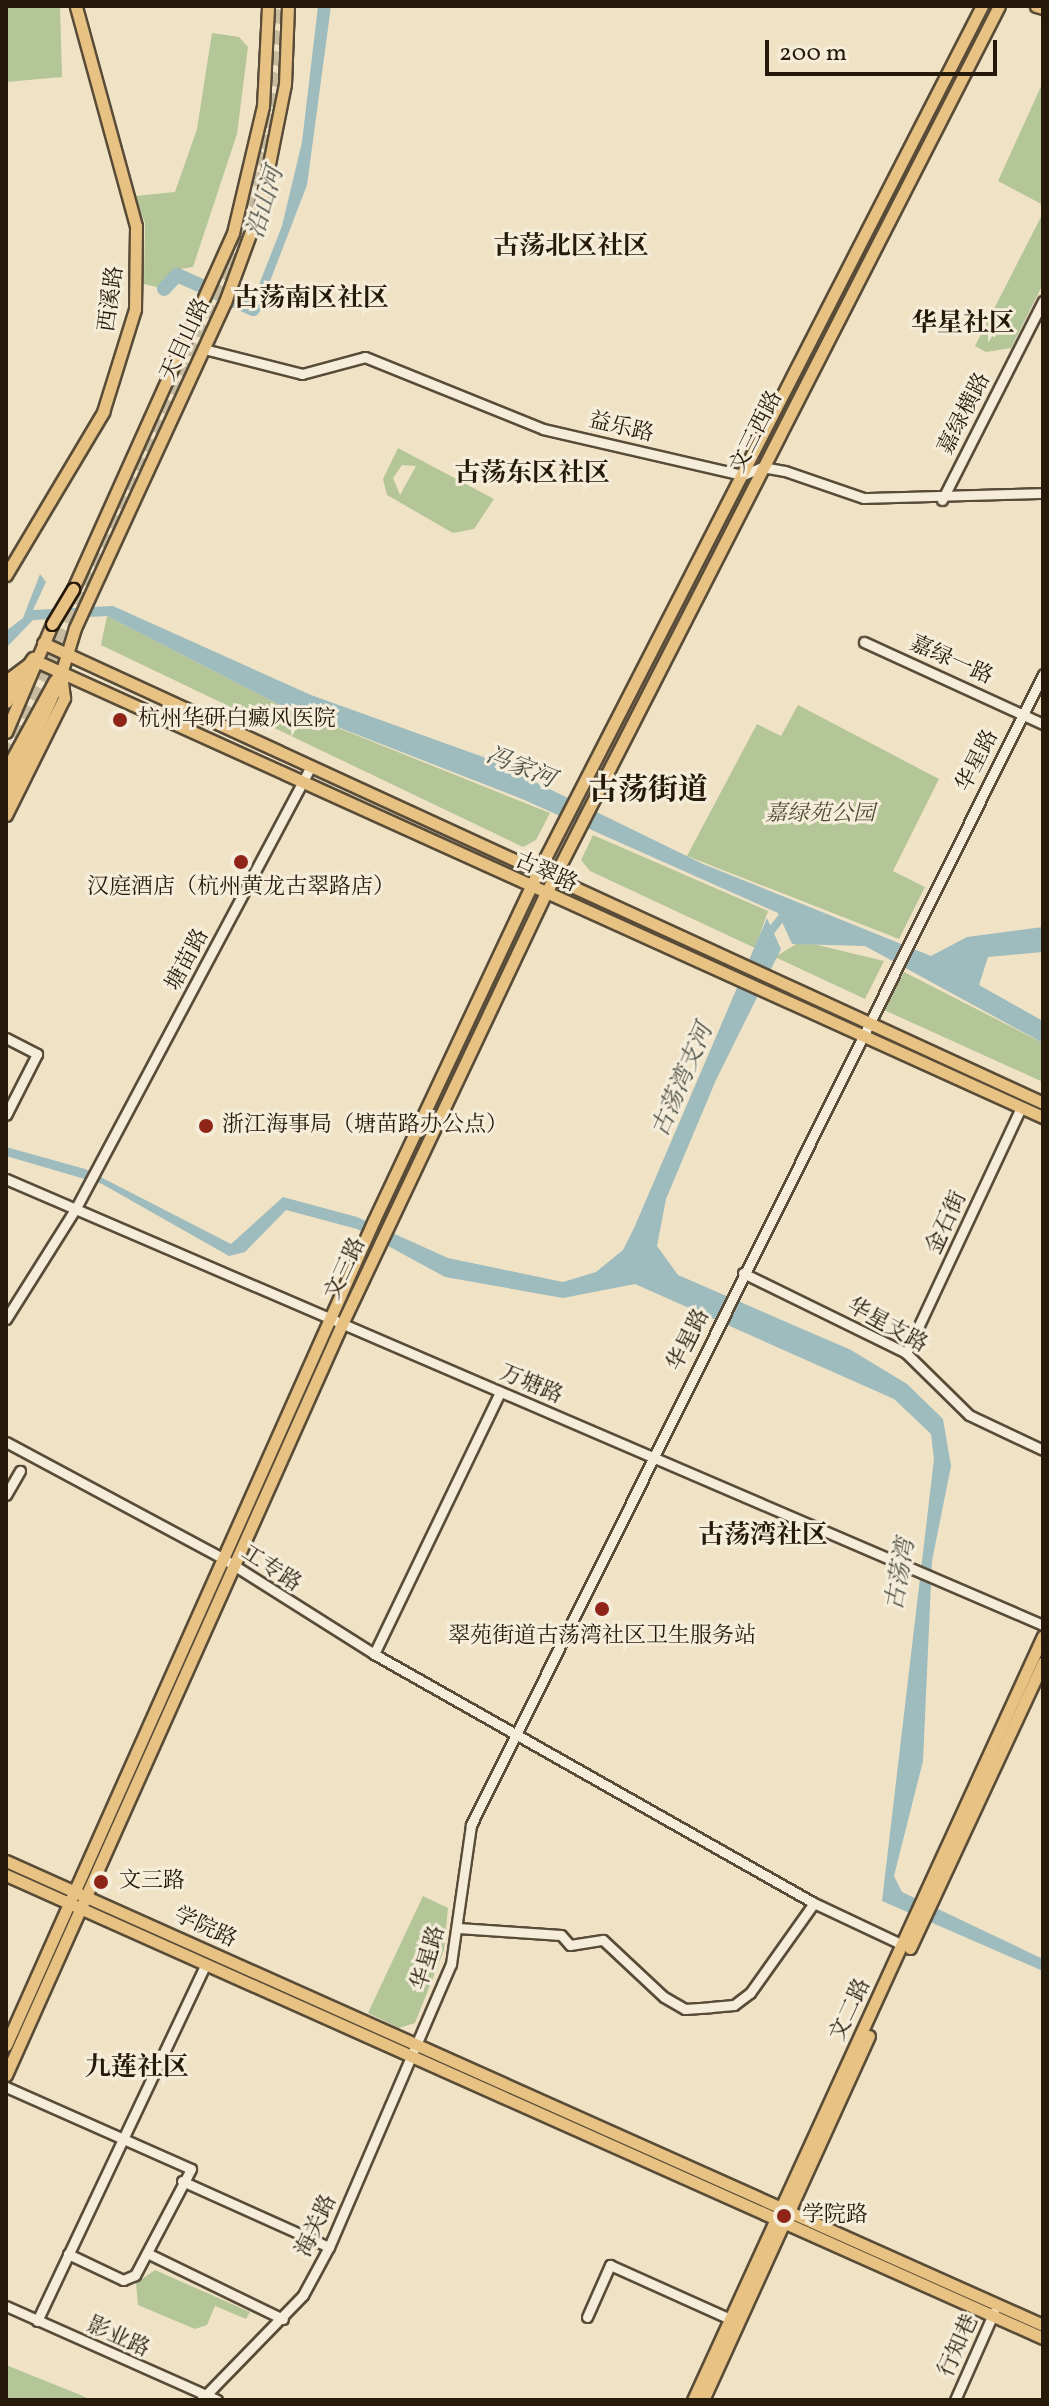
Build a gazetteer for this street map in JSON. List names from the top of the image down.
{
  "streets": {
    "main road": [
      "西溪路",
      "天目山路",
      "文三西路",
      "古翠路",
      "文三路",
      "学院路",
      "文二路"
    ],
    "street": [
      "嘉绿横路",
      "益乐路",
      "嘉绿一路",
      "华星路",
      "塘苗路",
      "金石街",
      "华星支路",
      "万塘路",
      "工专路",
      "海关路",
      "影业路",
      "行知巷"
    ]
  },
  "crossings": [
    ["天目山路", "益乐路"],
    ["天目山路", "古翠路"],
    ["益乐路", "文三西路"],
    ["文三西路", "古翠路"],
    ["文三西路", "文三路"],
    ["嘉绿一路", "华星路"],
    ["华星路", "古翠路"],
    ["华星路", "华星支路"],
    ["华星路", "万塘路"],
    ["华星路", "工专路"],
    ["华星路", "学院路"],
    ["华星路", "海关路"],
    ["古翠路", "塘苗路"],
    ["古翠路", "金石街"],
    ["古翠路", "文三路"],
    ["塘苗路", "万塘路"],
    ["金石街", "华星支路"],
    ["文三路", "万塘路"],
    ["文三路", "工专路"],
    ["文三路", "学院路"],
    ["工专路", "文二路"],
    ["学院路", "文二路"],
    ["学院路", "海关路"],
    ["学院路", "行知巷"],
    ["海关路", "影业路"]
  ],
  "districts": [
    "古荡北区社区",
    "古荡南区社区",
    "华星社区",
    "古荡东区社区",
    "古荡街道",
    "古荡湾社区",
    "九莲社区"
  ],
  "water": [
    "沿山河",
    "冯家河",
    "古荡湾支河",
    "古荡湾"
  ],
  "parks": ["嘉绿苑公园"],
  "places": [
    "杭州华研白癜风医院",
    "汉庭酒店（杭州黄龙古翠路店）",
    "浙江海事局（塘苗路办公点）",
    "翠苑街道古荡湾社区卫生服务站",
    "文三路",
    "学院路"
  ],
  "scale_bar": "200 m"
}
